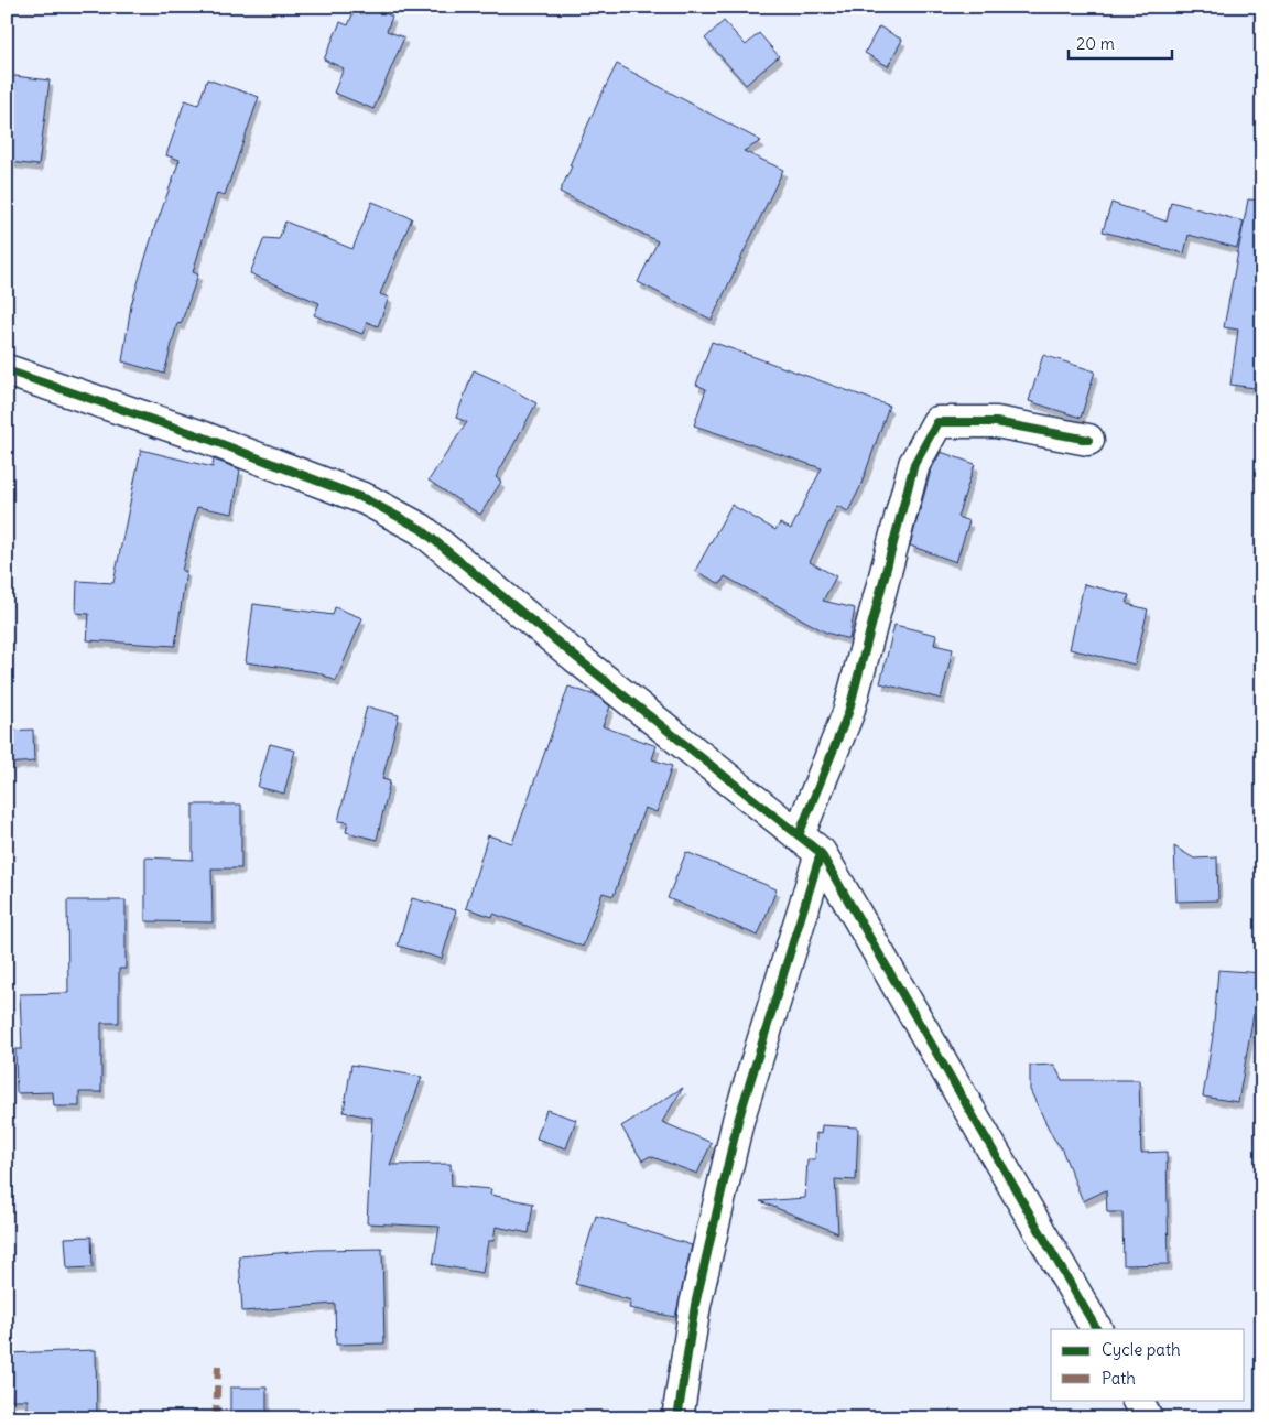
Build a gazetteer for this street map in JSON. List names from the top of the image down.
{
  "legend": ["Cycle path", "Path"],
  "scale_bar": "20 m"
}
